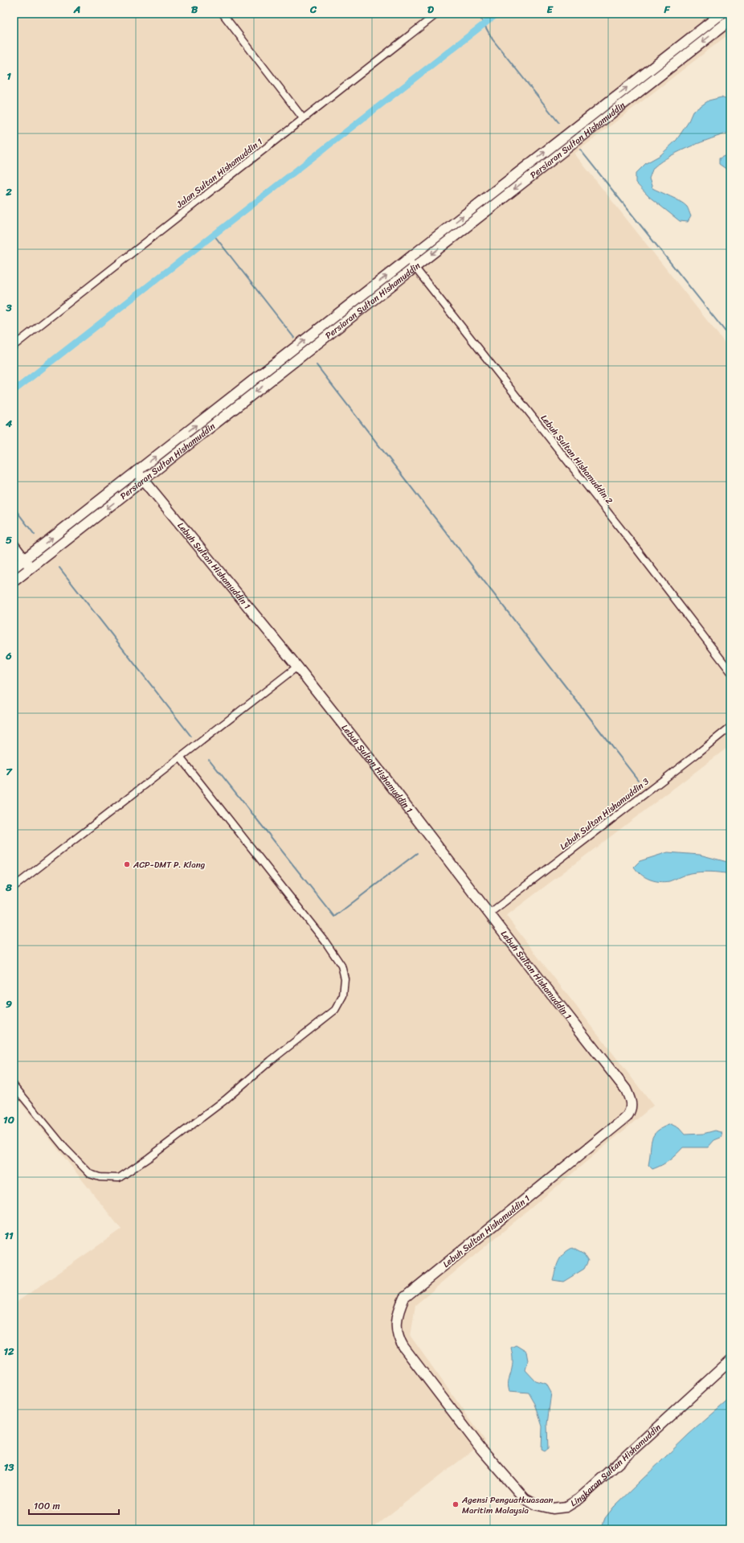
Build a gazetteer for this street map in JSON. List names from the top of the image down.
{
  "streets": {
    "street": [
      "Persiaran Sultan Hishamuddin",
      "Jalan Sultan Hishamuddin 1",
      "Lebuh Sultan Hishamuddin 2",
      "Lebuh Sultan Hishamuddin 1",
      "Lebuh Sultan Hishamuddin 3",
      "Lingkaran Sultan Hishamuddin"
    ]
  },
  "crossings": [
    ["Persiaran Sultan Hishamuddin", "Lebuh Sultan Hishamuddin 2"],
    ["Persiaran Sultan Hishamuddin", "Lebuh Sultan Hishamuddin 1"],
    ["Lebuh Sultan Hishamuddin 1", "Lebuh Sultan Hishamuddin 3"],
    ["Lebuh Sultan Hishamuddin 1", "Lingkaran Sultan Hishamuddin"]
  ],
  "places": ["ACP-DMT P. Klang", "Agensi Penguatkuasaan Maritim Malaysia"],
  "scale_bar": "100 m",
  "grid": {
    "columns": [
      "A",
      "B",
      "C",
      "D",
      "E",
      "F"
    ],
    "rows": [
      "1",
      "2",
      "3",
      "4",
      "5",
      "6",
      "7",
      "8",
      "9",
      "10",
      "11",
      "12",
      "13"
    ]
  }
}
